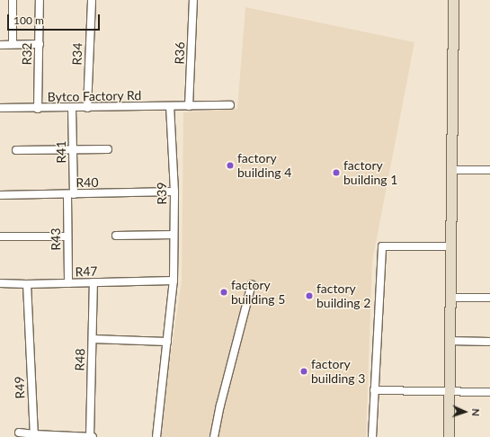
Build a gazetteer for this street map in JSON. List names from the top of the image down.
{
  "streets": {
    "street": [
      "R36",
      "R32",
      "R34",
      "Bytco Factory Rd",
      "R41",
      "R40",
      "R39",
      "R43",
      "R47",
      "R48",
      "R49"
    ]
  },
  "crossings": [
    ["R36", "Bytco Factory Rd"],
    ["R32", "Bytco Factory Rd"],
    ["R34", "Bytco Factory Rd"],
    ["Bytco Factory Rd", "R41"],
    ["Bytco Factory Rd", "R39"],
    ["R41", "R40"],
    ["R41", "R43"],
    ["R40", "R39"],
    ["R40", "R43"],
    ["R39", "R47"],
    ["R43", "R47"],
    ["R47", "R48"],
    ["R47", "R49"]
  ],
  "places": [
    "factory building 4",
    "factory building 1",
    "factory building 5",
    "factory building 2",
    "factory building 3"
  ],
  "scale_bar": "100 m",
  "north": "right"
}
